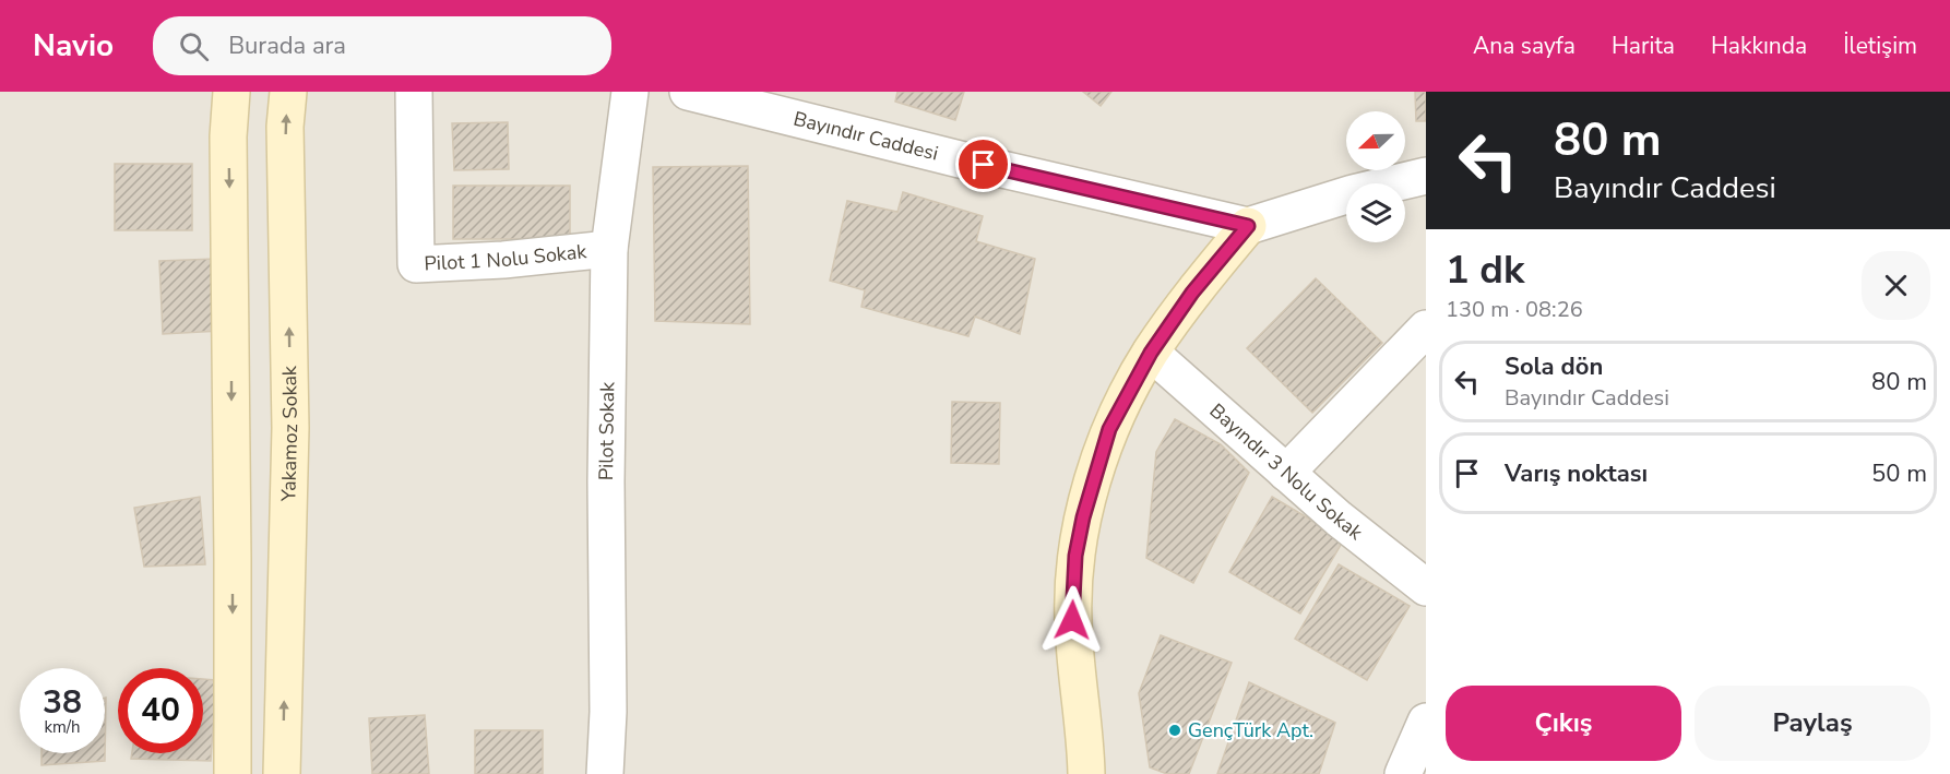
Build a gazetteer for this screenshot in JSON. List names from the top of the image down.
{
  "streets": {
    "main road": ["Yakamoz Sokak"],
    "street": [
      "Bayındır Caddesi",
      "Pilot 1 Nolu Sokak",
      "Pilot Sokak",
      "Bayındır 3 Nolu Sokak"
    ]
  },
  "crossings": [
    ["Pilot 1 Nolu Sokak", "Pilot Sokak"]
  ],
  "places": ["GençTürk Apt."],
  "north": "left",
  "page": {
    "header": "Navio",
    "search": "Burada ara",
    "nav": [
      "Ana sayfa",
      "Harita",
      "Hakkında",
      "İletişim"
    ],
    "turn": ["80 m", "Bayındır Caddesi"],
    "heading": ["1 dk", "130 m · 08:26"],
    "list": [
      {
        "name": "Sola dön",
        "note": "Bayındır Caddesi",
        "value": "80 m"
      },
      {
        "name": "Varış noktası",
        "value": "50 m"
      }
    ],
    "speed": "38 km/h",
    "limit": "40",
    "buttons": ["Çıkış", "Paylaş"]
  }
}
